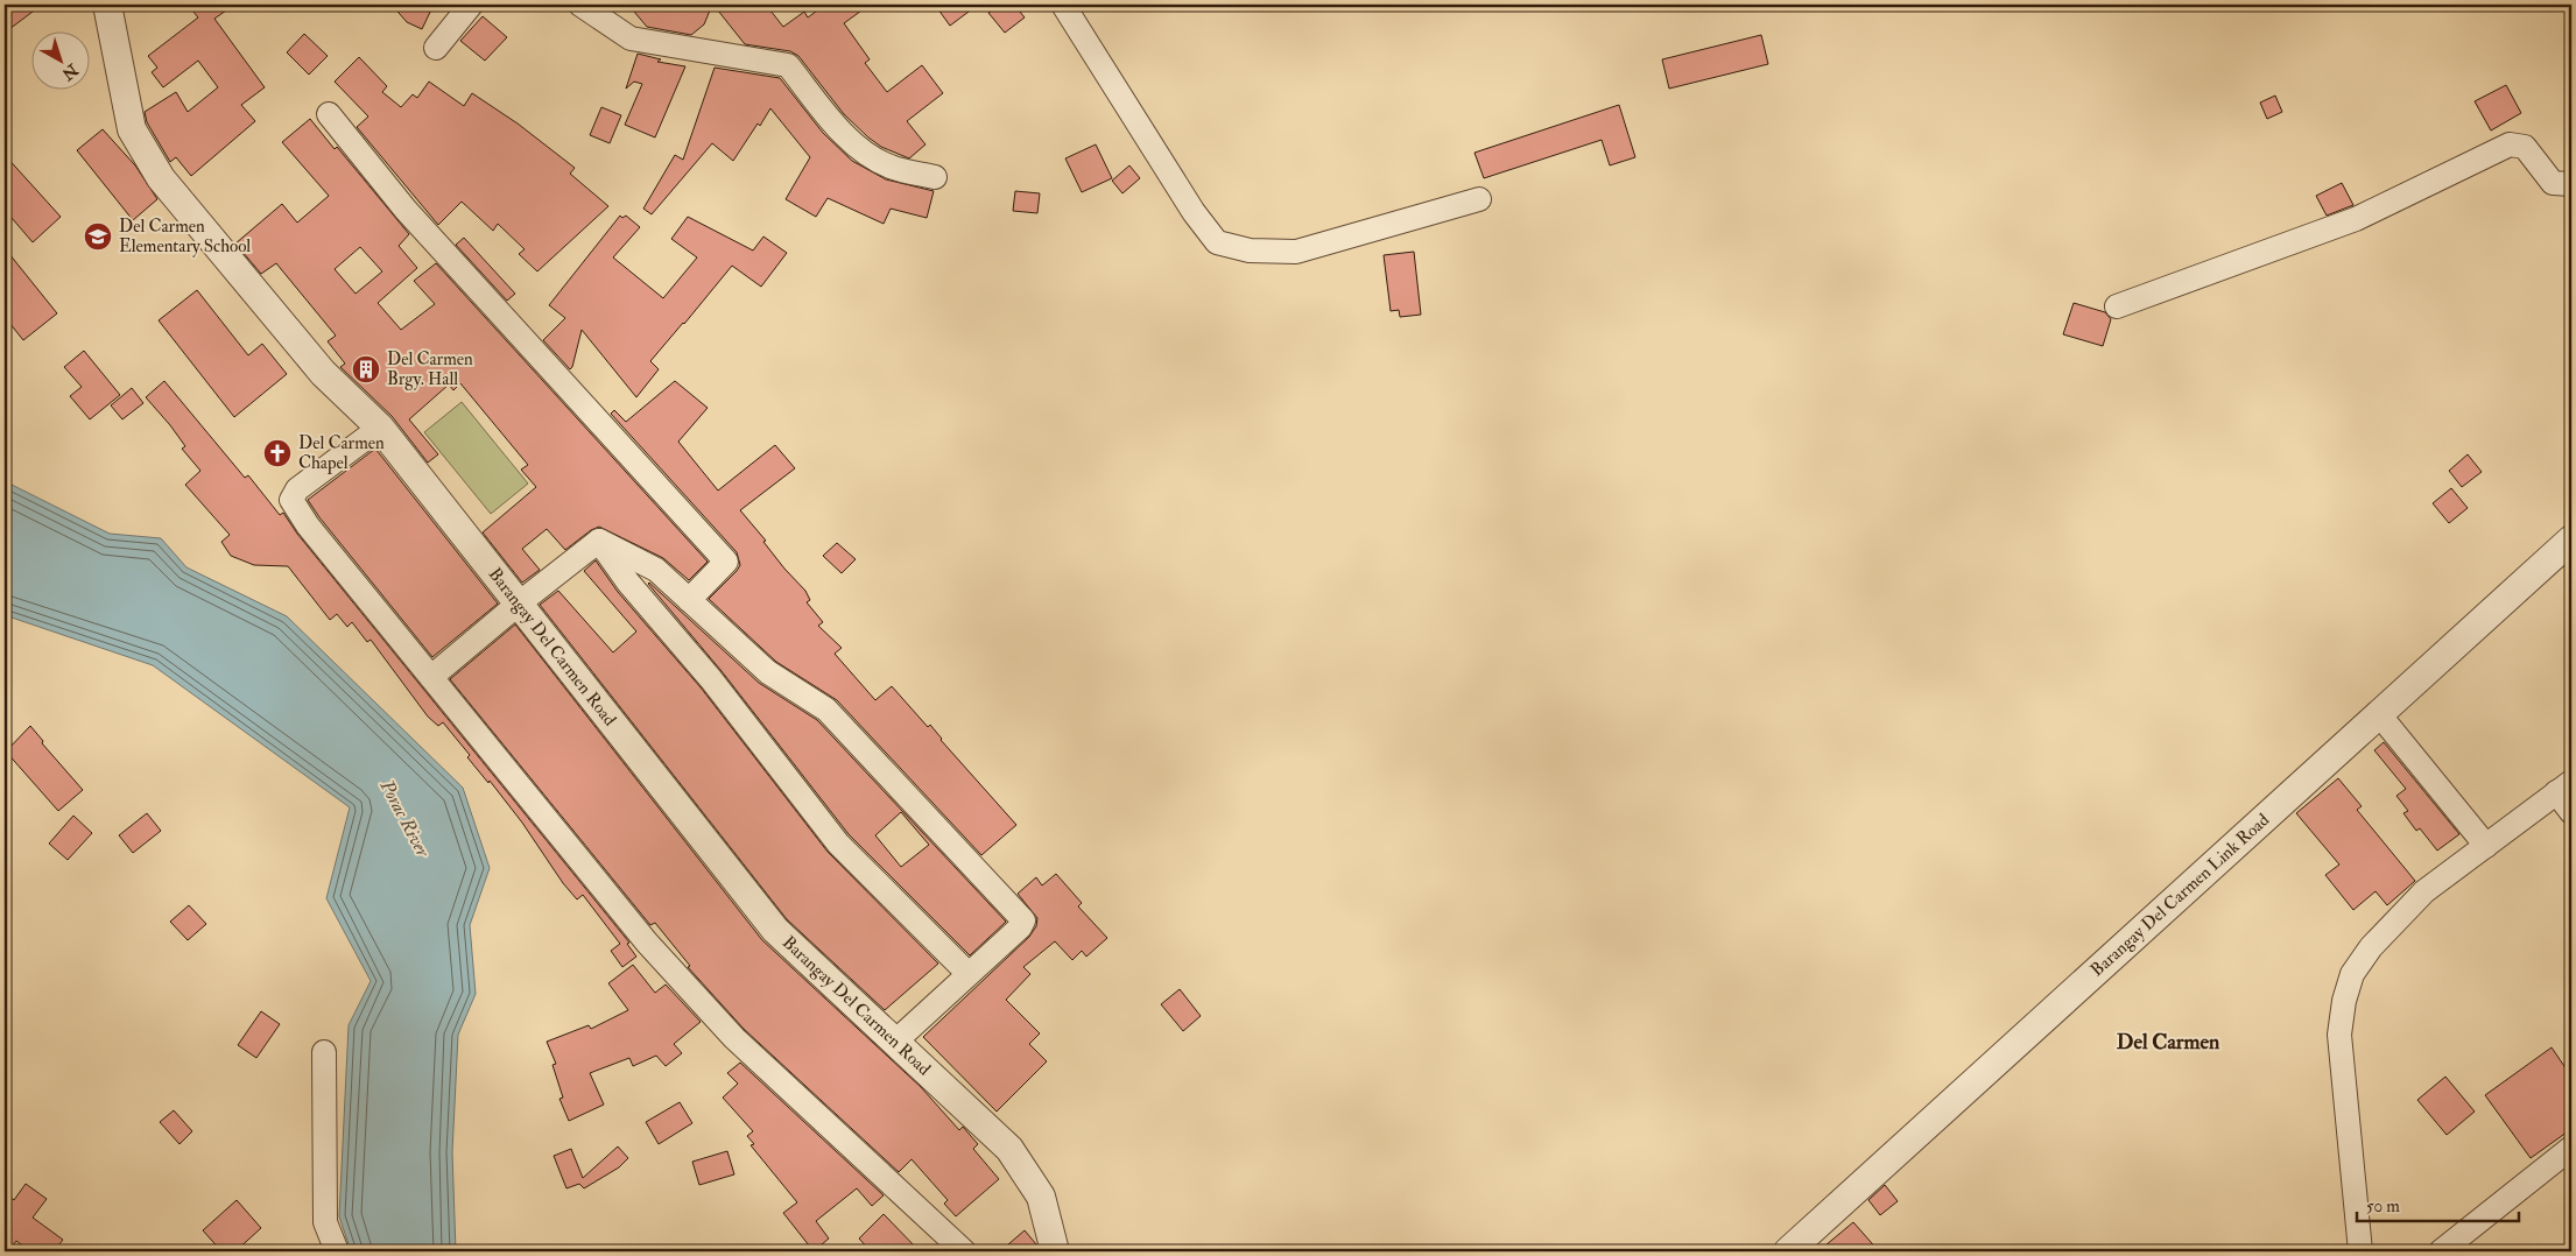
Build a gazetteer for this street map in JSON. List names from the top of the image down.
{
  "streets": {
    "street": ["Barangay Del Carmen Road", "Barangay Del Carmen Link Road"]
  },
  "districts": ["Del Carmen"],
  "water": ["Porac River"],
  "places": {
    "school or university": ["Del Carmen Elementary School"],
    "building": ["Del Carmen Brgy. Hall"],
    "church": ["Del Carmen Chapel"]
  },
  "scale_bar": "50 m",
  "north": "bottom right"
}
